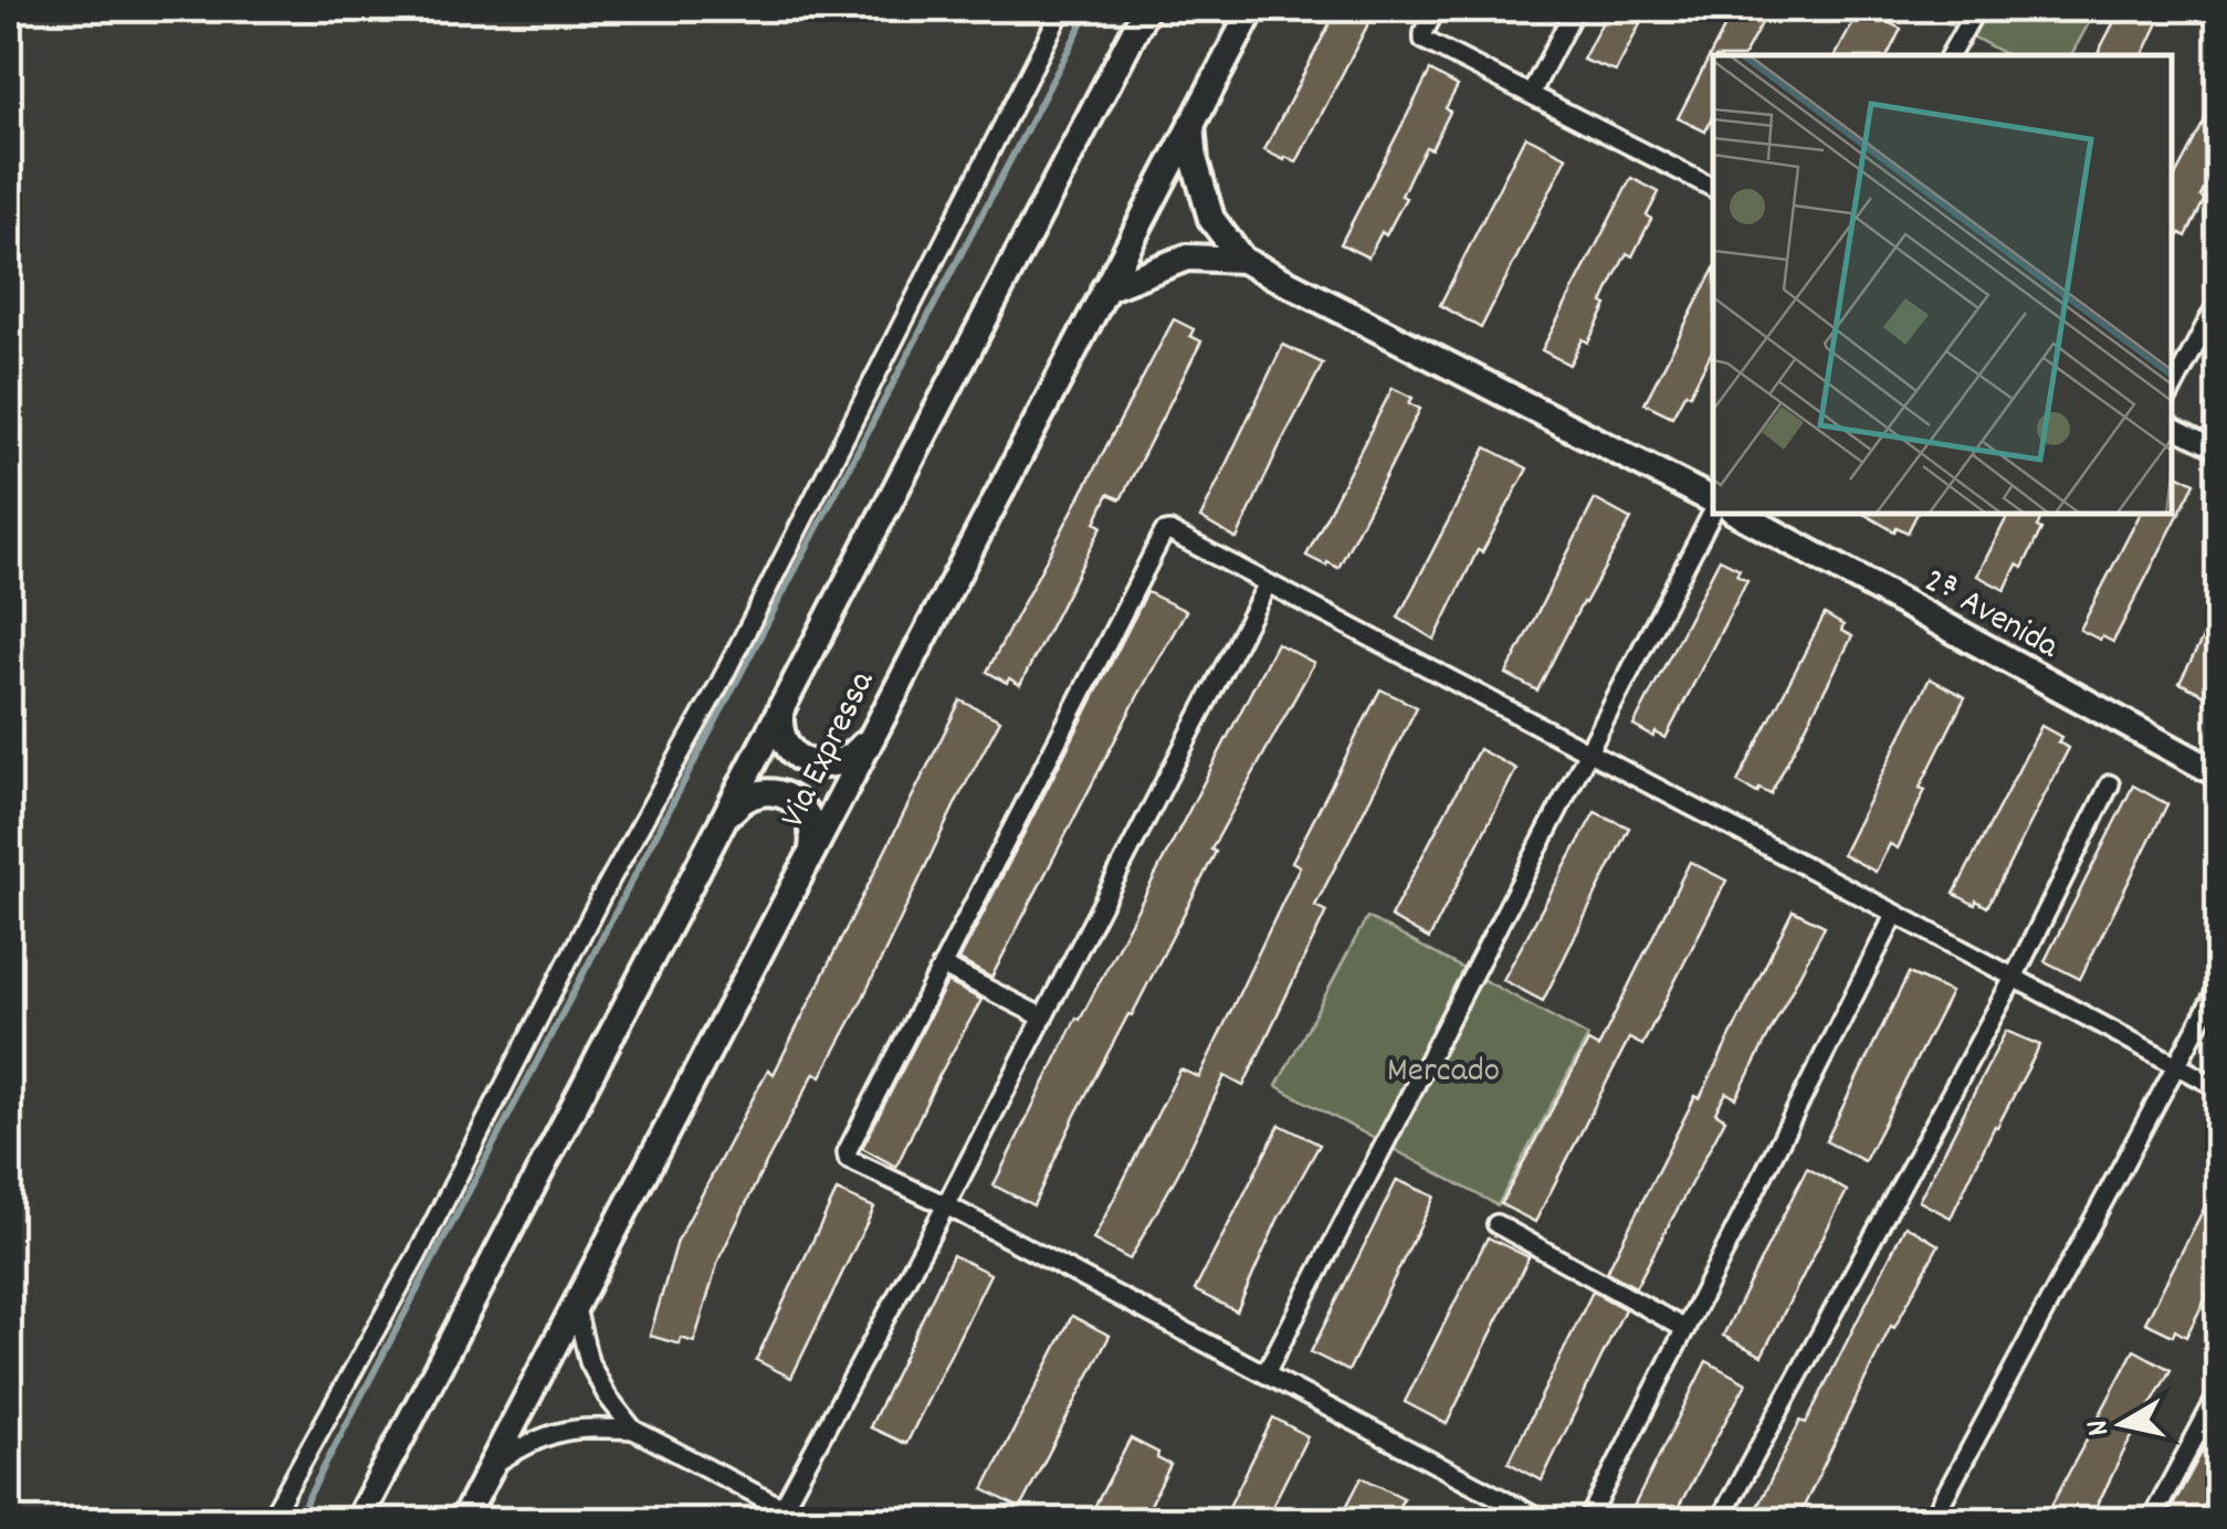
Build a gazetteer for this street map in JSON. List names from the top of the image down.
{
  "streets": {
    "main road": ["2ª Avenida", "Via Expressa"]
  },
  "parks": ["Mercado"],
  "north": "left"
}
